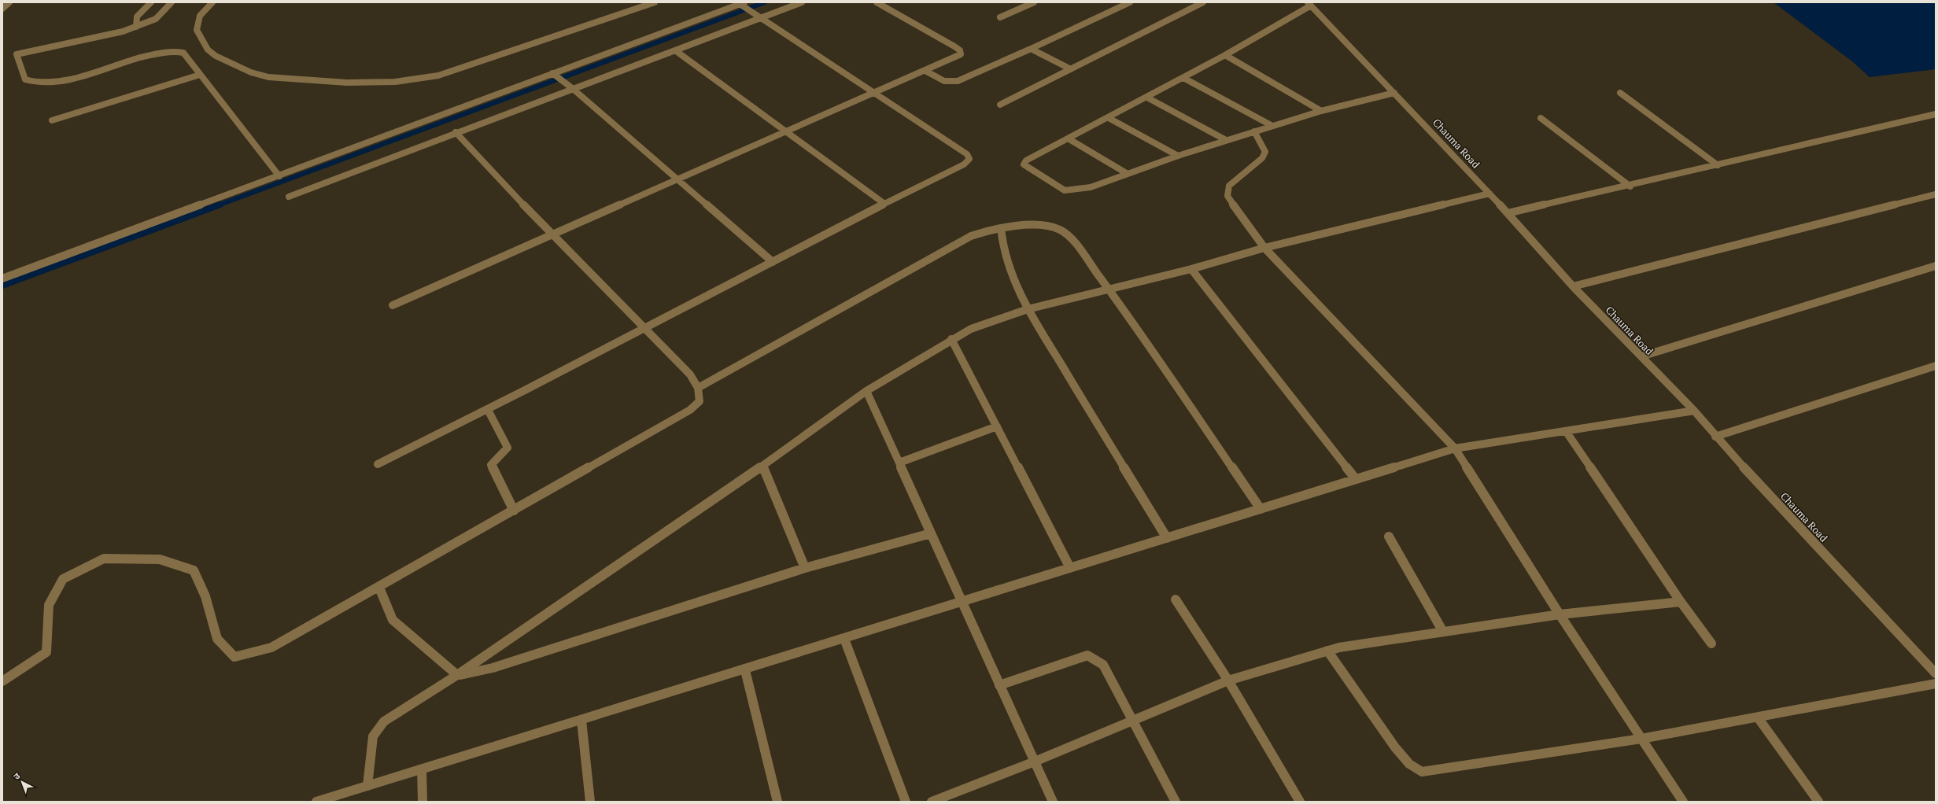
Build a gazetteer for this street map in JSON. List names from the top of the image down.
{
  "streets": {
    "street": ["Chauma Road"]
  },
  "north": "top left"
}
